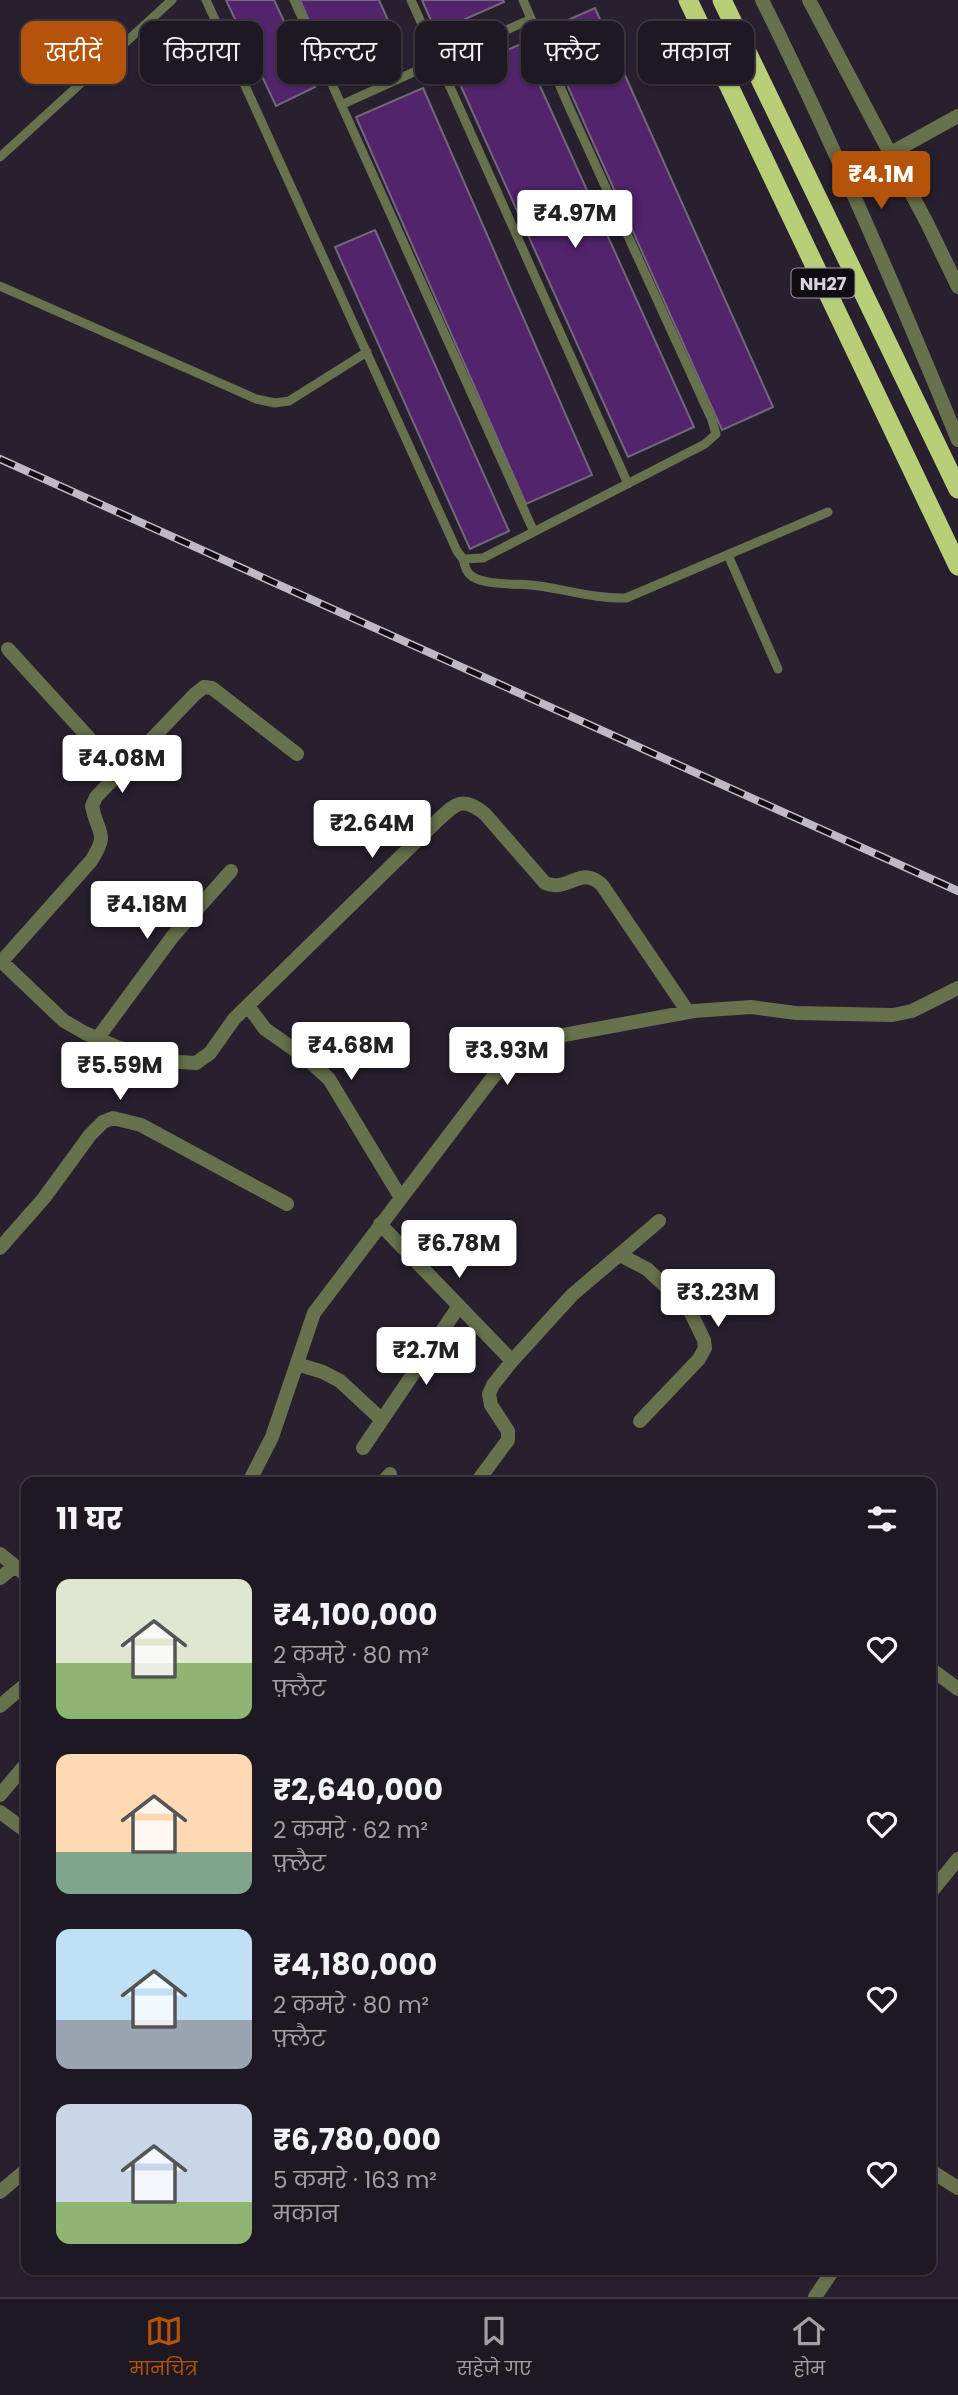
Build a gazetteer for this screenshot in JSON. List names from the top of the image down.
{
  "streets": {
    "highway": ["NH27"]
  },
  "page": {
    "chip": [
      "खरीदें",
      "किराया",
      "फ़िल्टर",
      "नया",
      "फ़्लैट",
      "मकान"
    ],
    "price": [
      "₹4.1M",
      "₹4.97M",
      "₹4.08M",
      "₹2.64M",
      "₹4.18M",
      "₹4.68M",
      "₹3.93M",
      "₹5.59M",
      "₹6.78M",
      "₹3.23M",
      "₹2.7M"
    ],
    "heading": "11 घर",
    "list": [
      {
        "name": "₹4,100,000",
        "note": "2 कमरे · 80 m² · फ़्लैट"
      },
      {
        "name": "₹2,640,000",
        "note": "2 कमरे · 62 m² · फ़्लैट"
      },
      {
        "name": "₹4,180,000",
        "note": "2 कमरे · 80 m² · फ़्लैट"
      },
      {
        "name": "₹6,780,000",
        "note": "5 कमरे · 163 m² · मकान"
      }
    ],
    "tabs": ["मानचित्र", "सहेजे गए", "होम"]
  }
}
